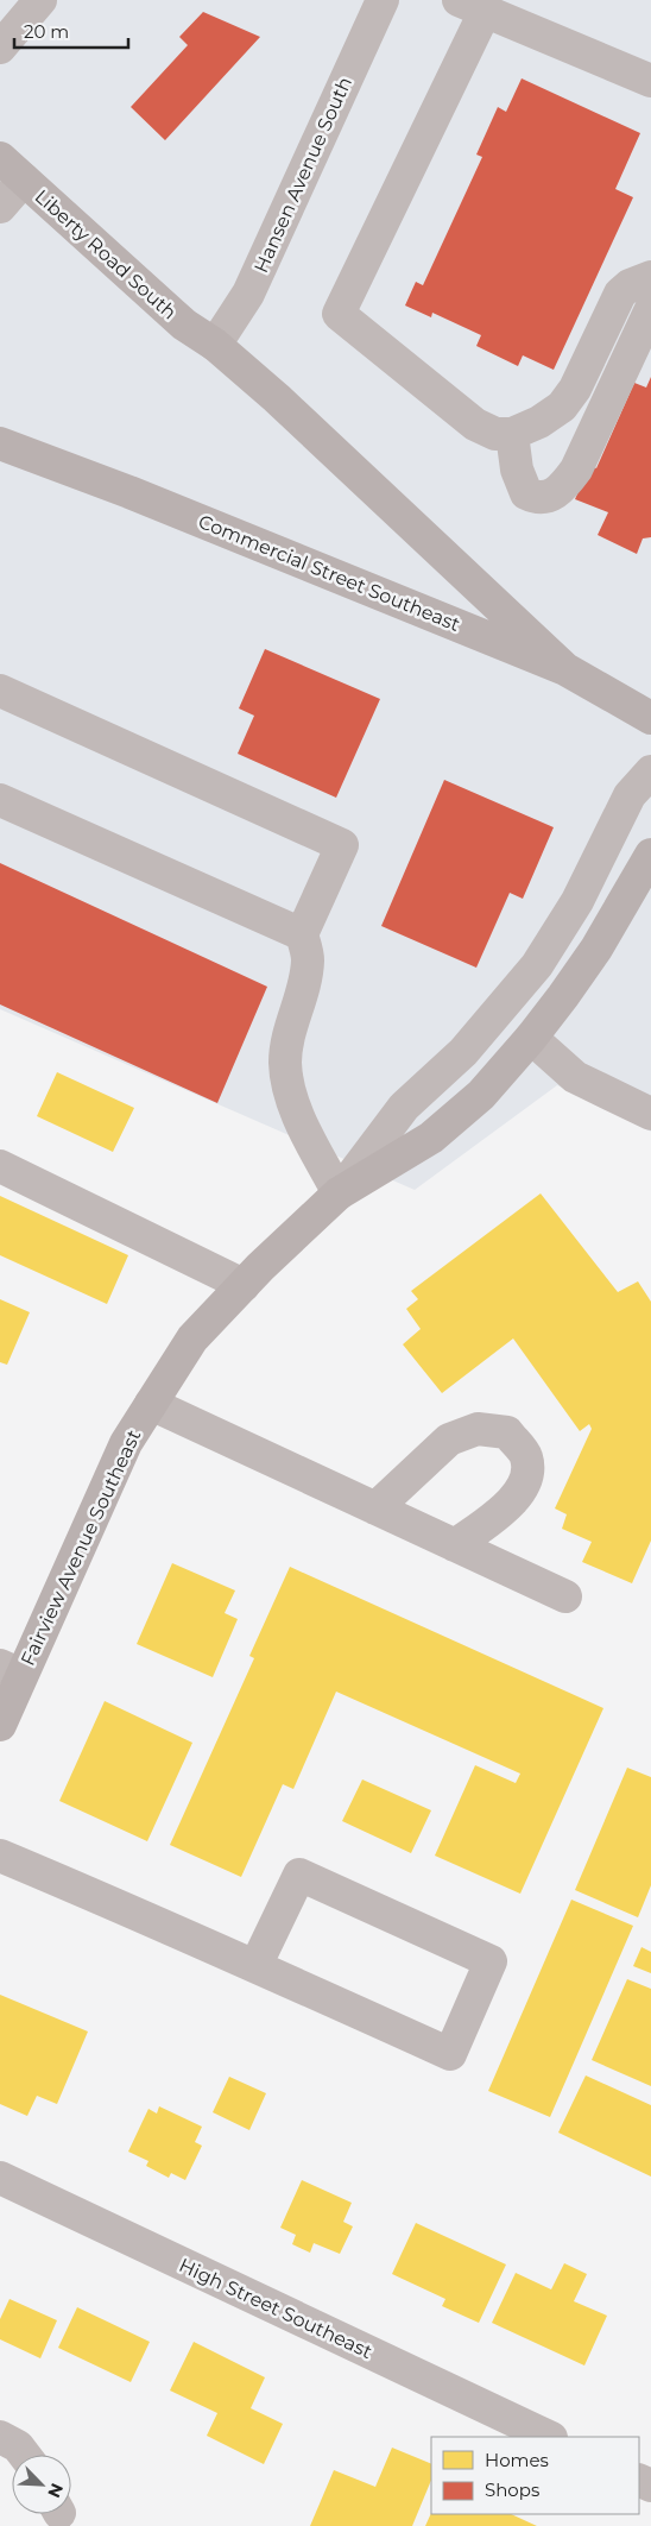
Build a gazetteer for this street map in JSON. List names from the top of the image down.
{
  "streets": {
    "main road": ["Liberty Road South", "Commercial Street Southeast", "Fairview Avenue Southeast"],
    "street": ["Hansen Avenue South", "High Street Southeast"]
  },
  "crossings": [
    ["Hansen Avenue South", "Liberty Road South"],
    ["Liberty Road South", "Commercial Street Southeast"]
  ],
  "legend": ["Homes", "Shops"],
  "scale_bar": "20 m",
  "north": "bottom right"
}
